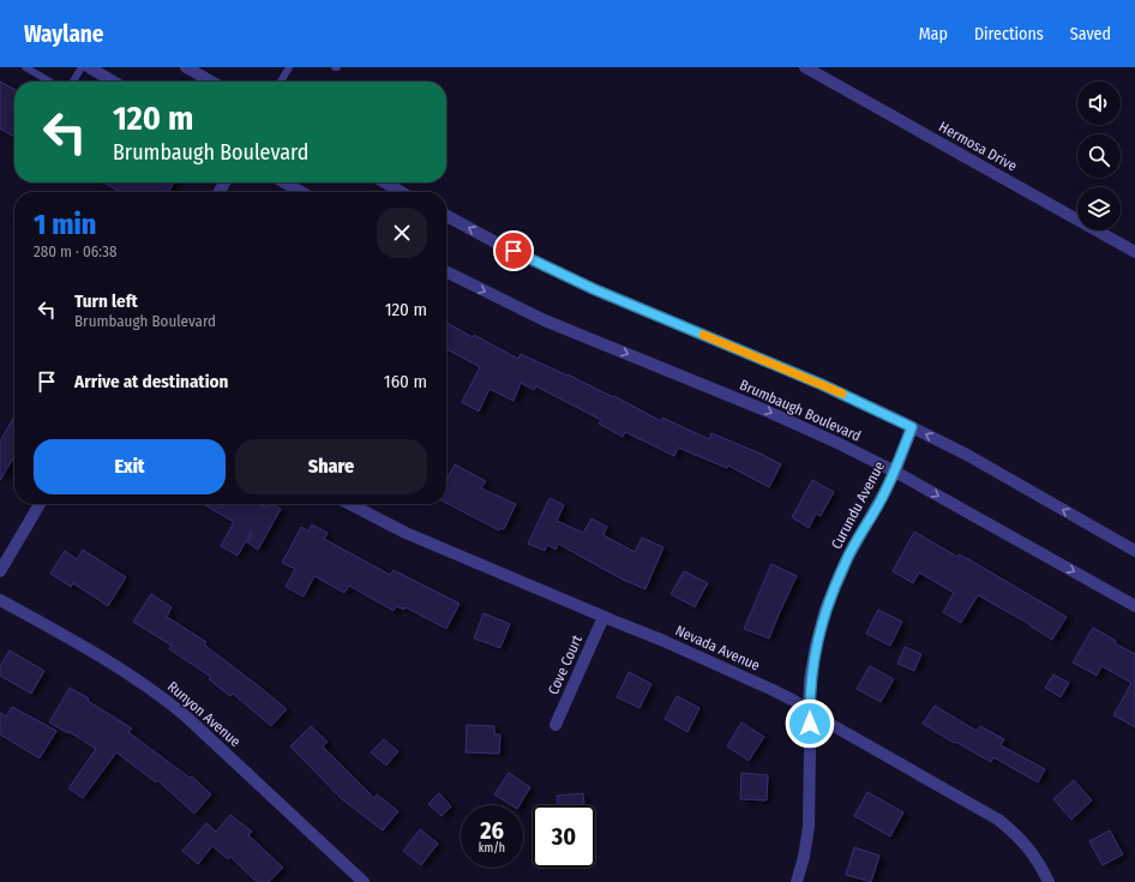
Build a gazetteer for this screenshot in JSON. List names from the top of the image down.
{
  "streets": {
    "street": [
      "Hermosa Drive",
      "Brumbaugh Boulevard",
      "Curundu Avenue",
      "Nevada Avenue",
      "Cove Court",
      "Runyon Avenue"
    ]
  },
  "crossings": [
    ["Brumbaugh Boulevard", "Curundu Avenue"],
    ["Curundu Avenue", "Nevada Avenue"],
    ["Nevada Avenue", "Cove Court"]
  ],
  "page": {
    "header": "Waylane",
    "nav": ["Map", "Directions", "Saved"],
    "turn": ["120 m", "Brumbaugh Boulevard"],
    "heading": ["1 min", "280 m · 06:38"],
    "list": [
      {
        "name": "Turn left",
        "note": "Brumbaugh Boulevard",
        "value": "120 m"
      },
      {
        "name": "Arrive at destination",
        "value": "160 m"
      }
    ],
    "buttons": ["Exit", "Share"],
    "speed": "26 km/h",
    "limit": "30"
  }
}
